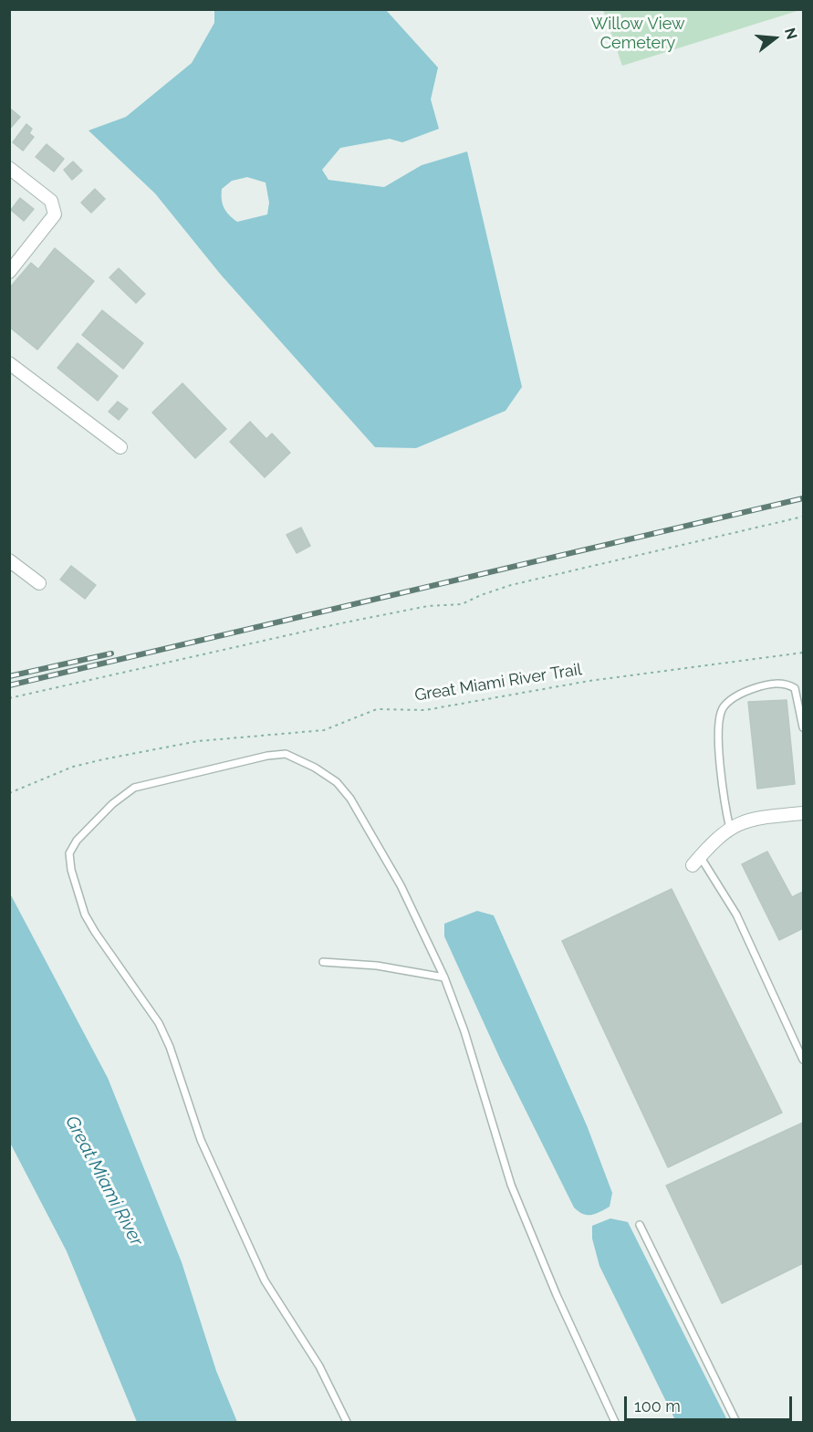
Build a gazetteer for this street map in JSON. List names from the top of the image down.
{
  "streets": {
    "path": ["Great Miami River Trail"]
  },
  "water": ["Great Miami River"],
  "parks": ["Willow View Cemetery"],
  "scale_bar": "100 m",
  "north": "right"
}
